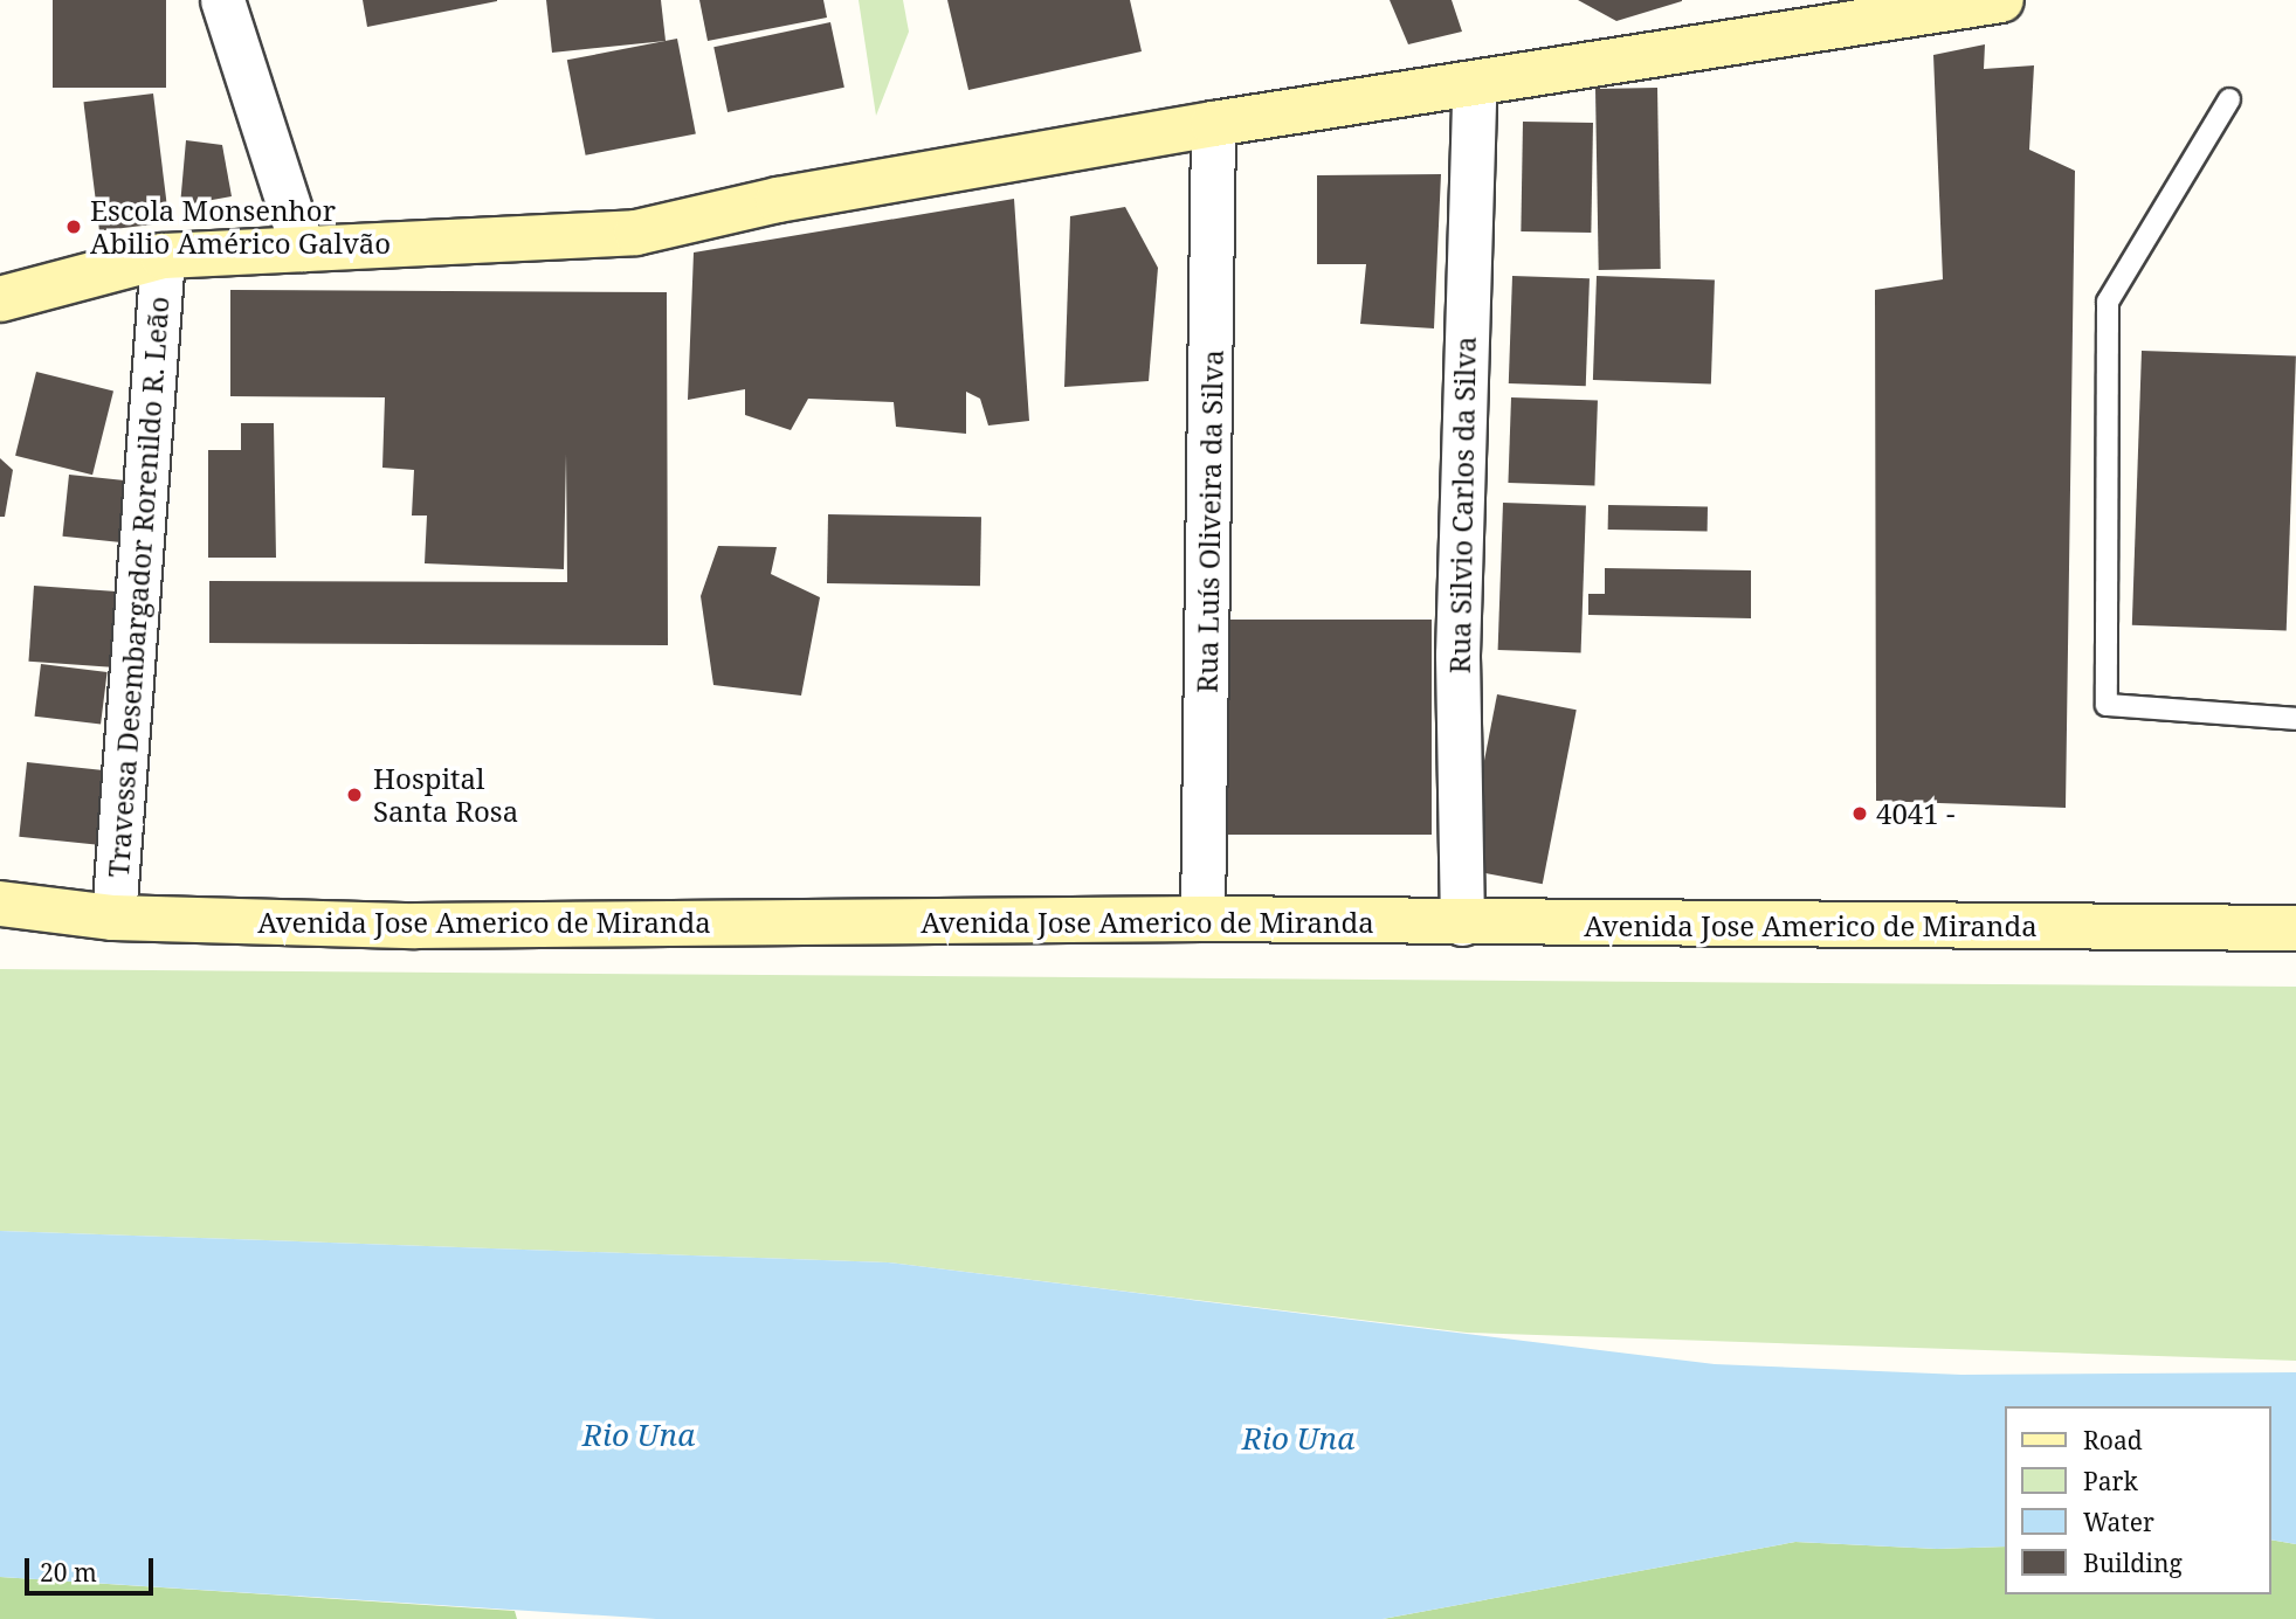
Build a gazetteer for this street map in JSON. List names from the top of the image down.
{
  "streets": {
    "main road": ["Avenida Jose Americo de Miranda"],
    "street": ["Rua Silvio Carlos da Silva", "Rua Luís Oliveira da Silva", "Travessa Desembargador Rorenildo R. Leão"]
  },
  "crossings": [
    ["Rua Silvio Carlos da Silva", "Avenida Jose Americo de Miranda"],
    ["Rua Luís Oliveira da Silva", "Avenida Jose Americo de Miranda"],
    ["Travessa Desembargador Rorenildo R. Leão", "Avenida Jose Americo de Miranda"]
  ],
  "water": ["Rio Una"],
  "places": ["Escola Monsenhor Abilio Américo Galvão", "Hospital Santa Rosa", "4041 -"],
  "legend": [
    "Road",
    "Park",
    "Water",
    "Building"
  ],
  "scale_bar": "20 m"
}
